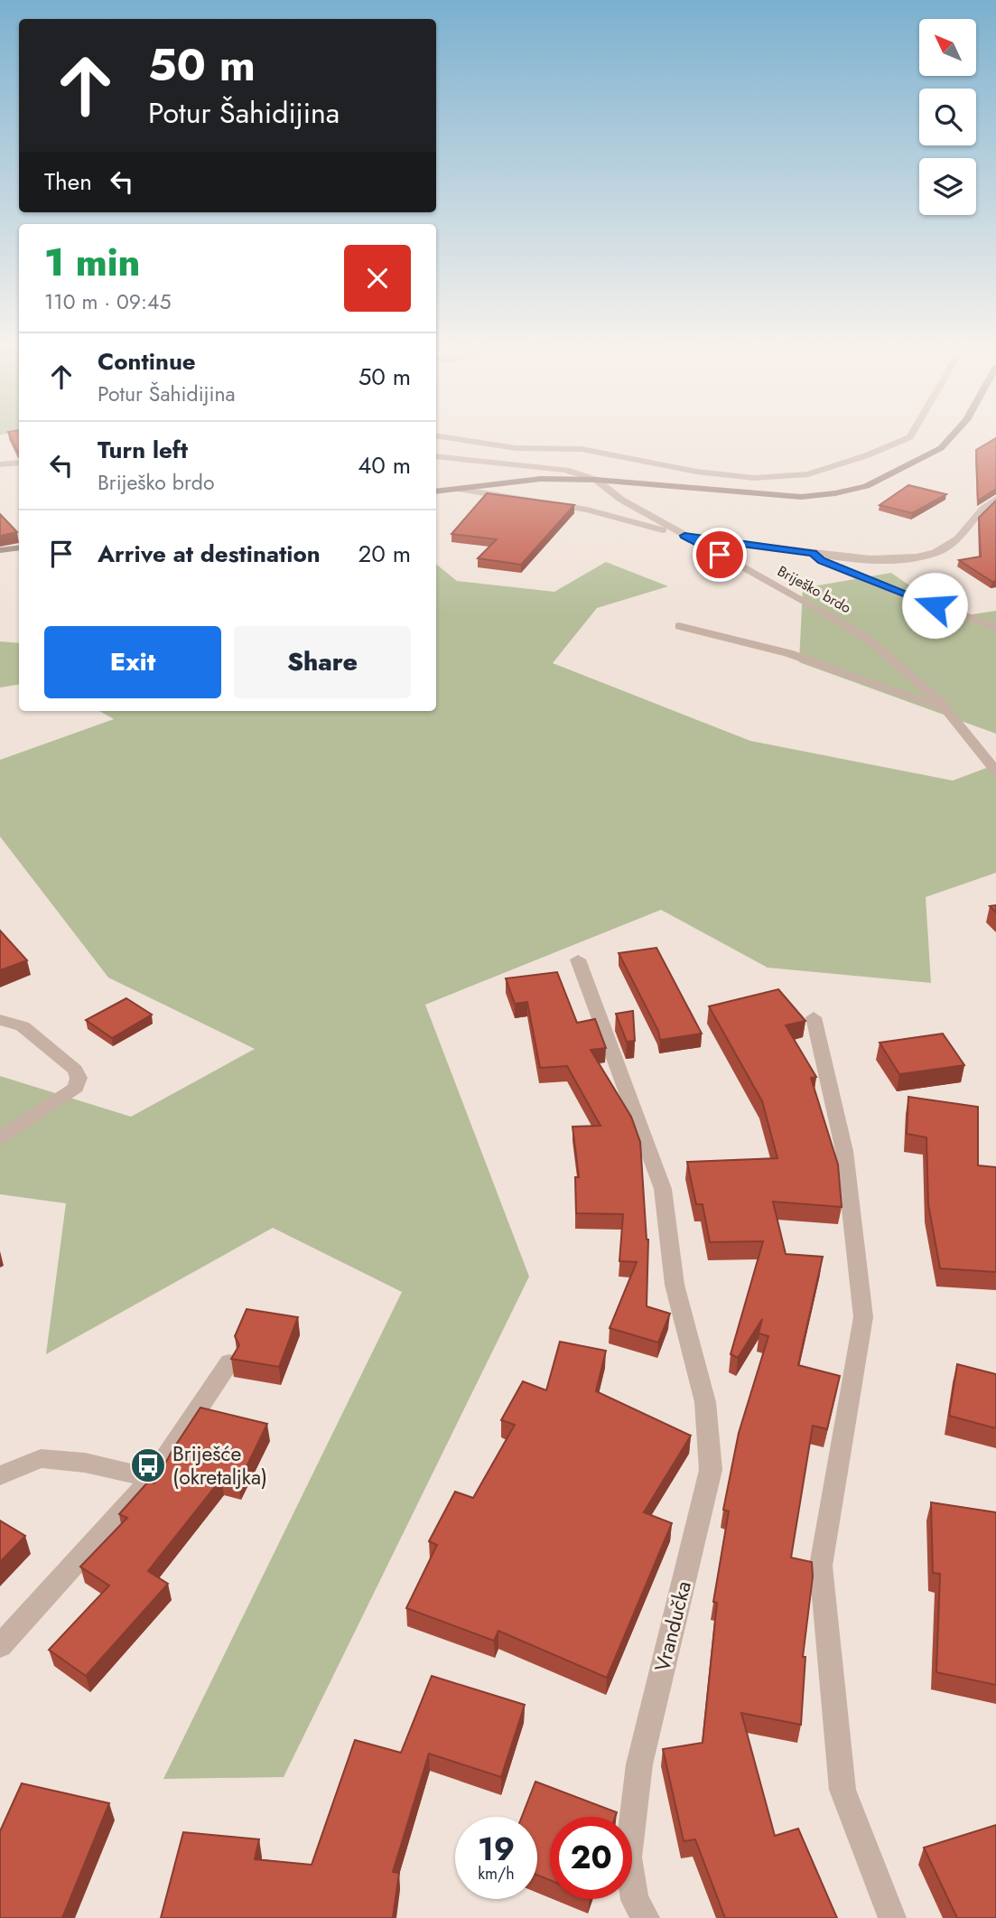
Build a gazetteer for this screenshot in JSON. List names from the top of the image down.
{
  "streets": {
    "street": ["Briješko brdo", "Vrandučka"]
  },
  "places": {
    "bus stop": ["Briješće (okretaljka)"]
  },
  "north": "top left",
  "page": {
    "turn": ["50 m", "Potur Šahidijina"],
    "then": "Then",
    "heading": ["1 min", "110 m · 09:45"],
    "list": [
      {
        "name": "Continue",
        "note": "Potur Šahidijina",
        "value": "50 m"
      },
      {
        "name": "Turn left",
        "note": "Briješko brdo",
        "value": "40 m"
      },
      {
        "name": "Arrive at destination",
        "value": "20 m"
      }
    ],
    "buttons": ["Exit", "Share"],
    "speed": "19 km/h",
    "limit": "20"
  }
}
